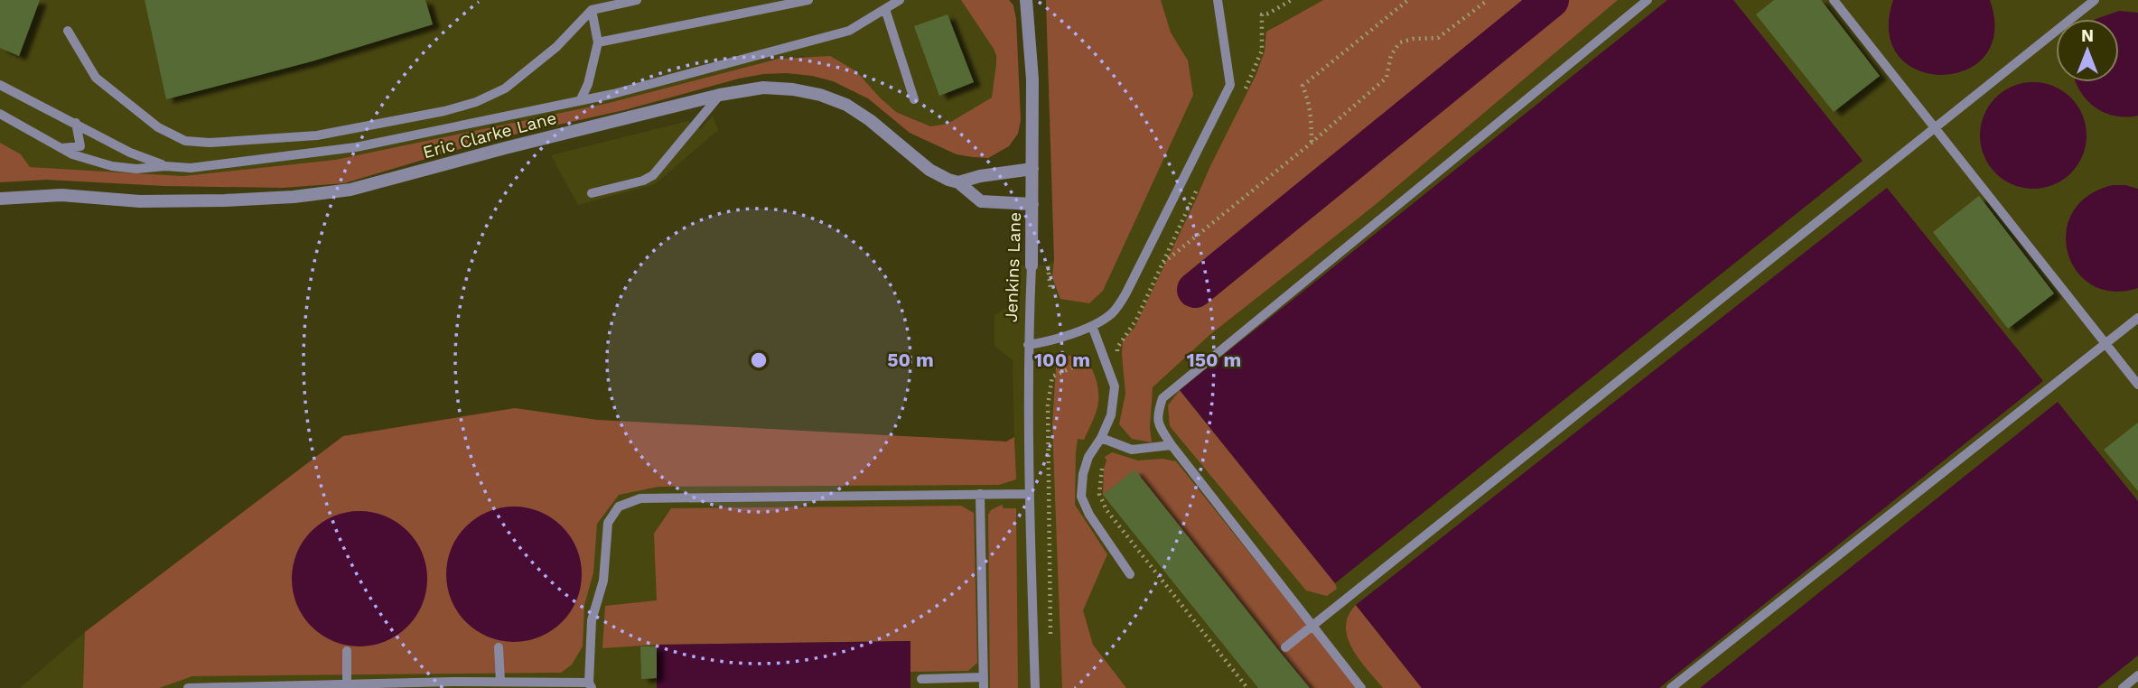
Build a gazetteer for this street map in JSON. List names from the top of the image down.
{
  "streets": {
    "street": ["Eric Clarke Lane", "Jenkins Lane"]
  },
  "crossings": [
    ["Eric Clarke Lane", "Jenkins Lane"]
  ],
  "north": "top",
  "rings": ["50 m", "100 m", "150 m"]
}
